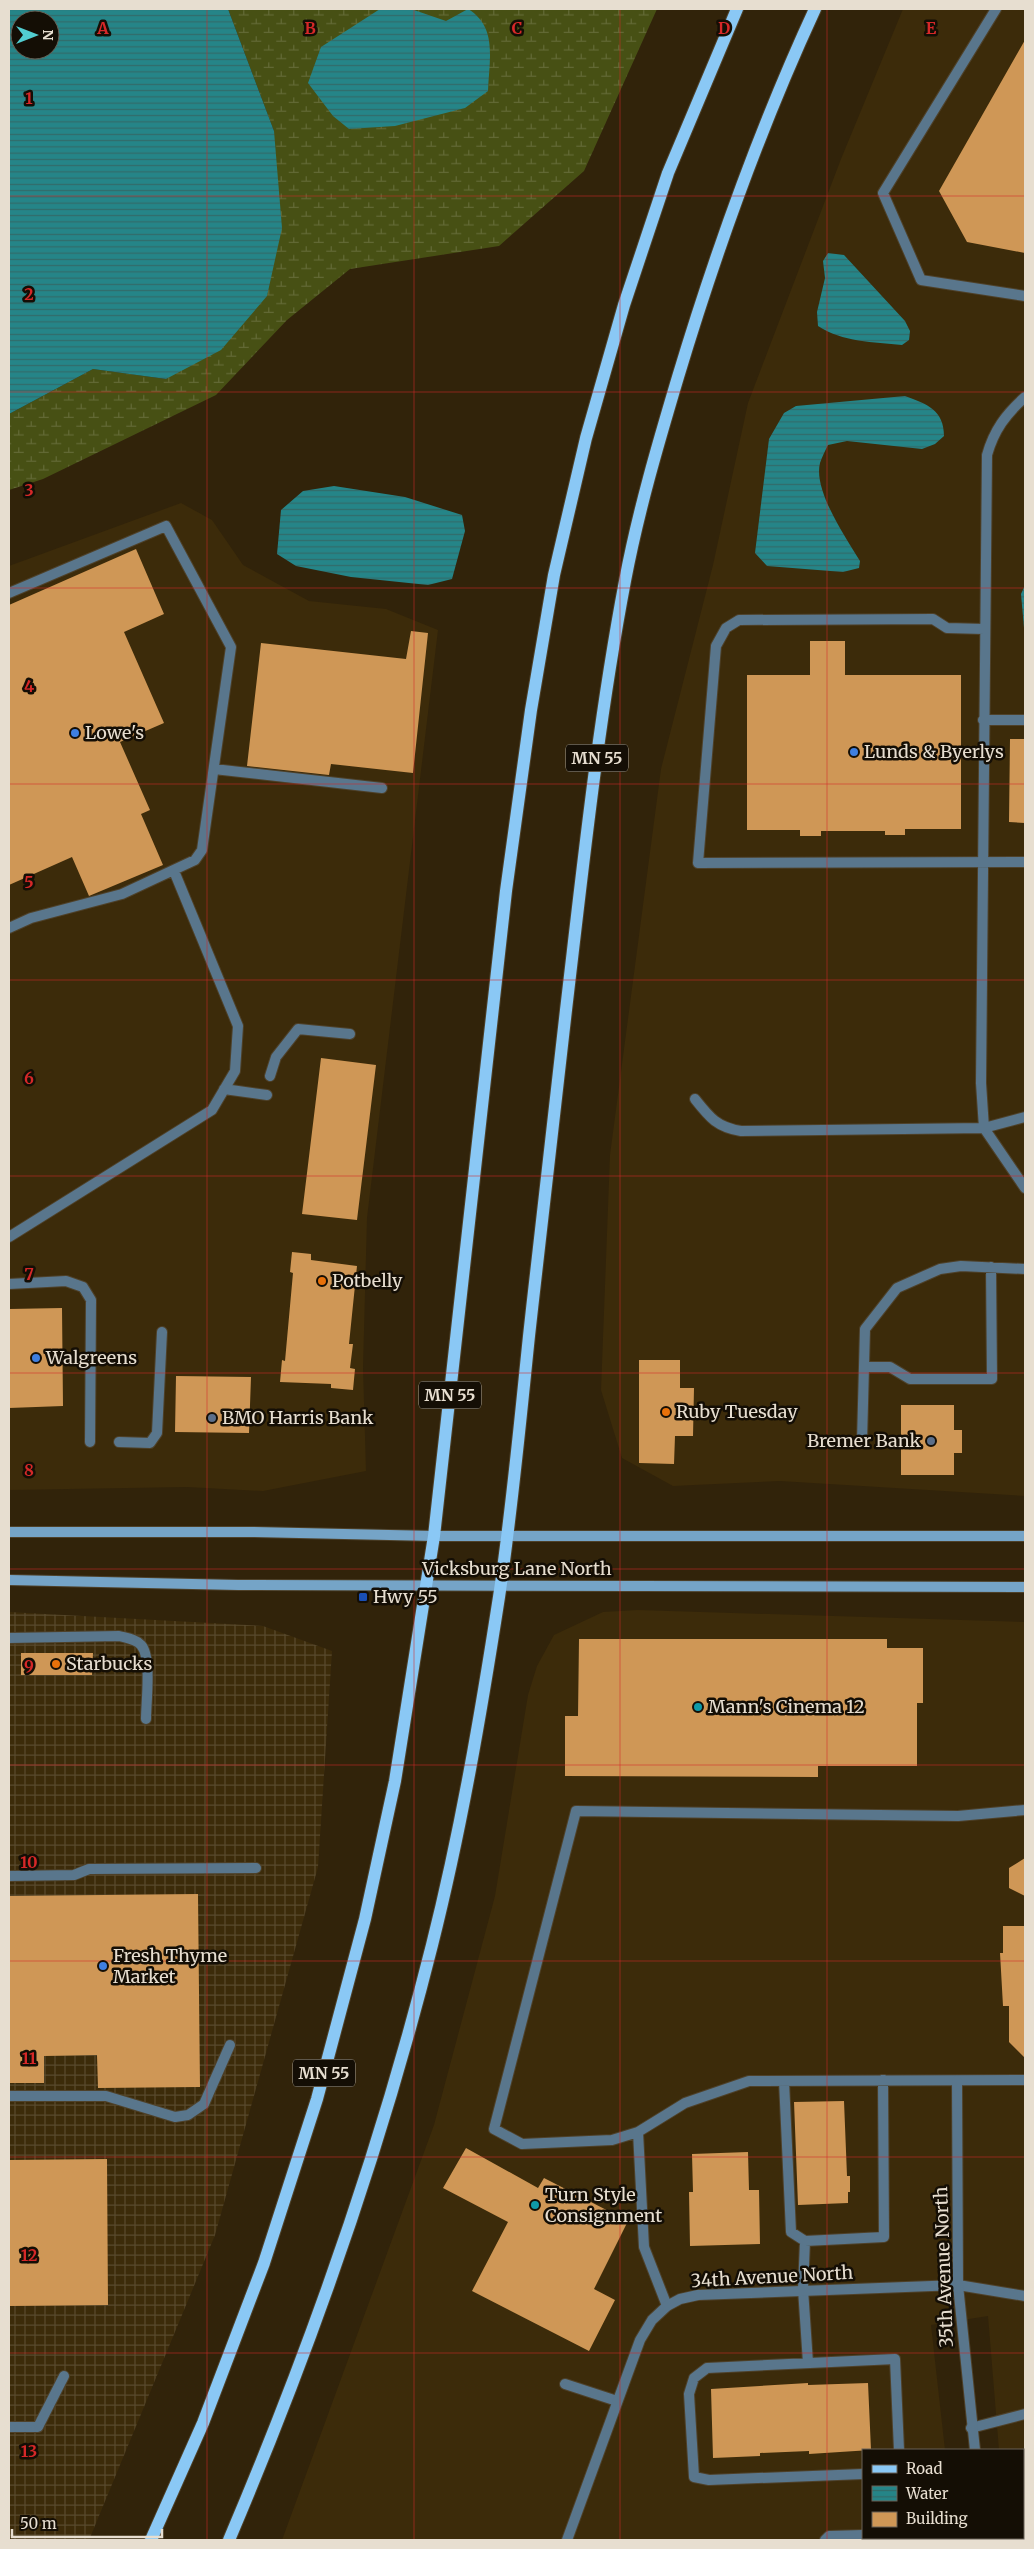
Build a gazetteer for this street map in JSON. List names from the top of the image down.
{
  "streets": {
    "main road": ["MN 55", "Vicksburg Lane North"],
    "street": ["35th Avenue North", "34th Avenue North"]
  },
  "crossings": [
    ["MN 55", "Vicksburg Lane North"],
    ["35th Avenue North", "34th Avenue North"]
  ],
  "places": {
    "other": [
      "Lowe's",
      "Lunds & Byerlys",
      "Potbelly",
      "Walgreens",
      "Ruby Tuesday",
      "BMO Harris Bank",
      "Bremer Bank",
      "Starbucks",
      "Mann's Cinema 12",
      "Fresh Thyme Market",
      "Turn Style Consignment"
    ],
    "transit": ["Hwy 55"]
  },
  "legend": ["Road", "Water", "Building"],
  "scale_bar": "50 m",
  "north": "right",
  "grid": {
    "columns": [
      "A",
      "B",
      "C",
      "D",
      "E"
    ],
    "rows": [
      "1",
      "2",
      "3",
      "4",
      "5",
      "6",
      "7",
      "8",
      "9",
      "10",
      "11",
      "12",
      "13"
    ]
  }
}
